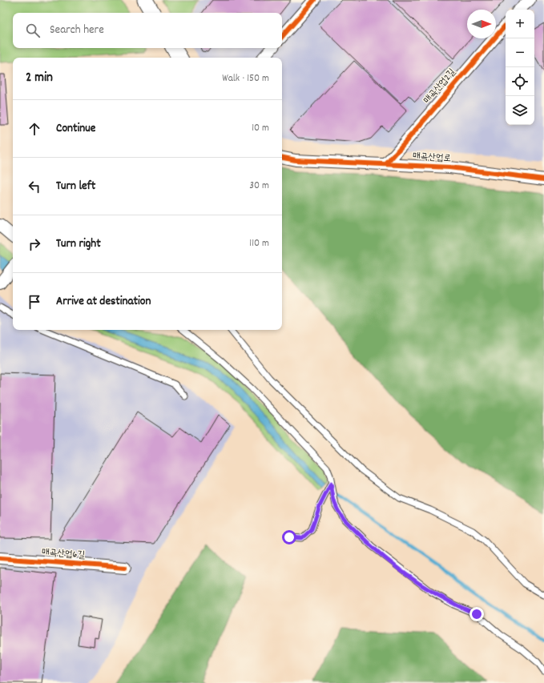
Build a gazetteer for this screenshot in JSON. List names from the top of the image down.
{
  "streets": {
    "street": ["매곡산업2길", "매곡산업로", "매곡산업6길"]
  },
  "crossings": [
    ["매곡산업2길", "매곡산업로"]
  ],
  "north": "right",
  "page": {
    "map_buttons": ["+", "−"],
    "search": "Search here",
    "heading": ["2 min", "Walk · 150 m"],
    "list": [
      ["Continue", "10 m"],
      ["Turn left", "30 m"],
      ["Turn right", "110 m"],
      "Arrive at destination"
    ]
  }
}
